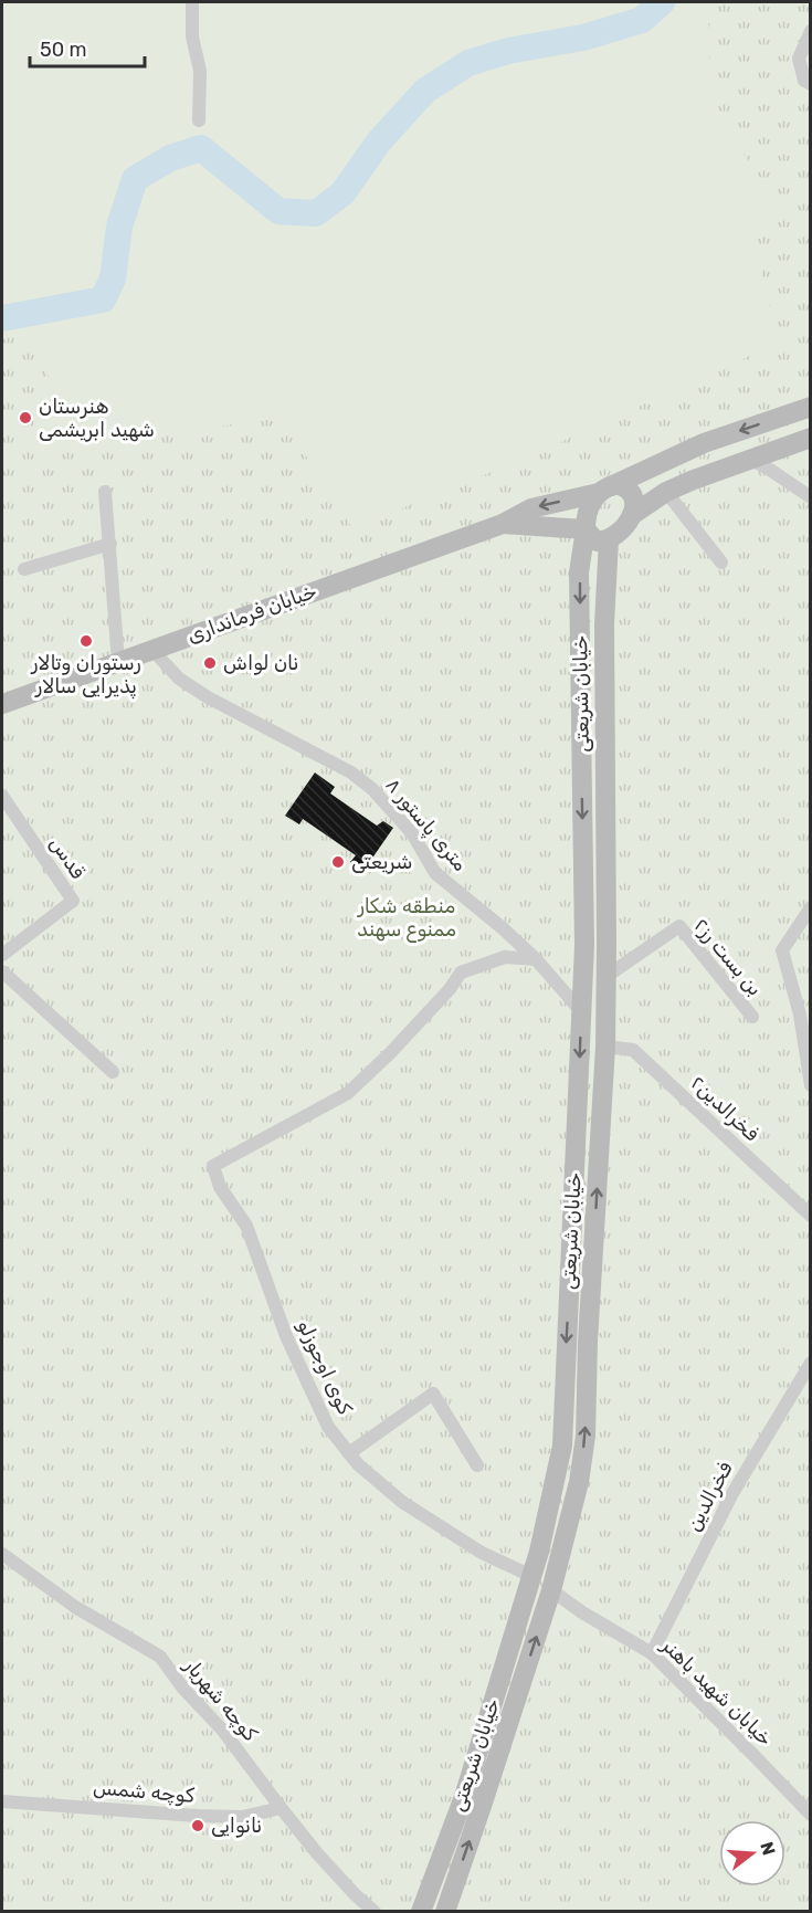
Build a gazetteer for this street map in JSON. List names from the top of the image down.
{
  "streets": {
    "main road": ["خیابان فرمانداری", "خیابان شریعتی"],
    "street": [
      "۸ متری پاستور",
      "قدس",
      "بن بست رز۲",
      "فخرالدین۲",
      "کوی اوجوزلو",
      "فخرالدین",
      "خیابان شهید باهنر",
      "کوچه شهریار",
      "کوچه شمس"
    ]
  },
  "crossings": [
    ["خیابان فرمانداری", "خیابان شریعتی"],
    ["خیابان فرمانداری", "۸ متری پاستور"],
    ["خیابان شریعتی", "۸ متری پاستور"],
    ["خیابان شریعتی", "بن بست رز۲"],
    ["خیابان شریعتی", "فخرالدین۲"],
    ["خیابان شریعتی", "کوی اوجوزلو"],
    ["خیابان شریعتی", "خیابان شهید باهنر"],
    ["۸ متری پاستور", "کوی اوجوزلو"],
    ["فخرالدین", "خیابان شهید باهنر"],
    ["کوچه شهریار", "کوچه شمس"]
  ],
  "parks": ["منطقه شکار ممنوع سهند"],
  "places": [
    "هنرستان شهید ابریشمی",
    "رستوران وتالار پذیرایی سالار",
    "نان لواش",
    "شریعتی",
    "نانوایی"
  ],
  "scale_bar": "50 m",
  "north": "right"
}
